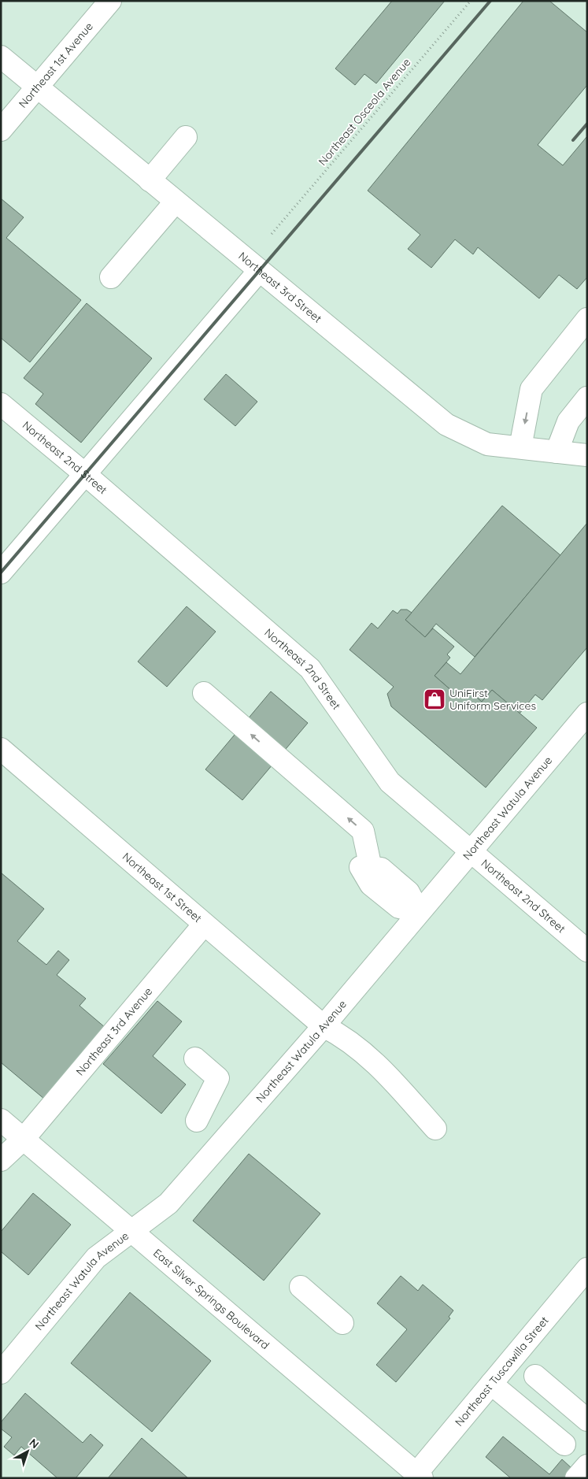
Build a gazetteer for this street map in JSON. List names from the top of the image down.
{
  "streets": {
    "street": [
      "Northeast 1st Avenue",
      "Northeast 3rd Street",
      "Northeast 2nd Street",
      "Northeast Watula Avenue",
      "Northeast 1st Street",
      "Northeast 3rd Avenue",
      "East Silver Springs Boulevard",
      "Northeast Tuscawilla Street"
    ],
    "path": ["Northeast Osceola Avenue"]
  },
  "crossings": [
    ["Northeast 1st Avenue", "Northeast 3rd Street"],
    ["Northeast 2nd Street", "Northeast Watula Avenue"],
    ["Northeast Watula Avenue", "Northeast 1st Street"],
    ["Northeast Watula Avenue", "East Silver Springs Boulevard"],
    ["Northeast 1st Street", "Northeast 3rd Avenue"],
    ["Northeast 3rd Avenue", "East Silver Springs Boulevard"],
    ["East Silver Springs Boulevard", "Northeast Tuscawilla Street"]
  ],
  "places": {
    "shop": ["UniFirst Uniform Services"]
  },
  "north": "top right"
}
